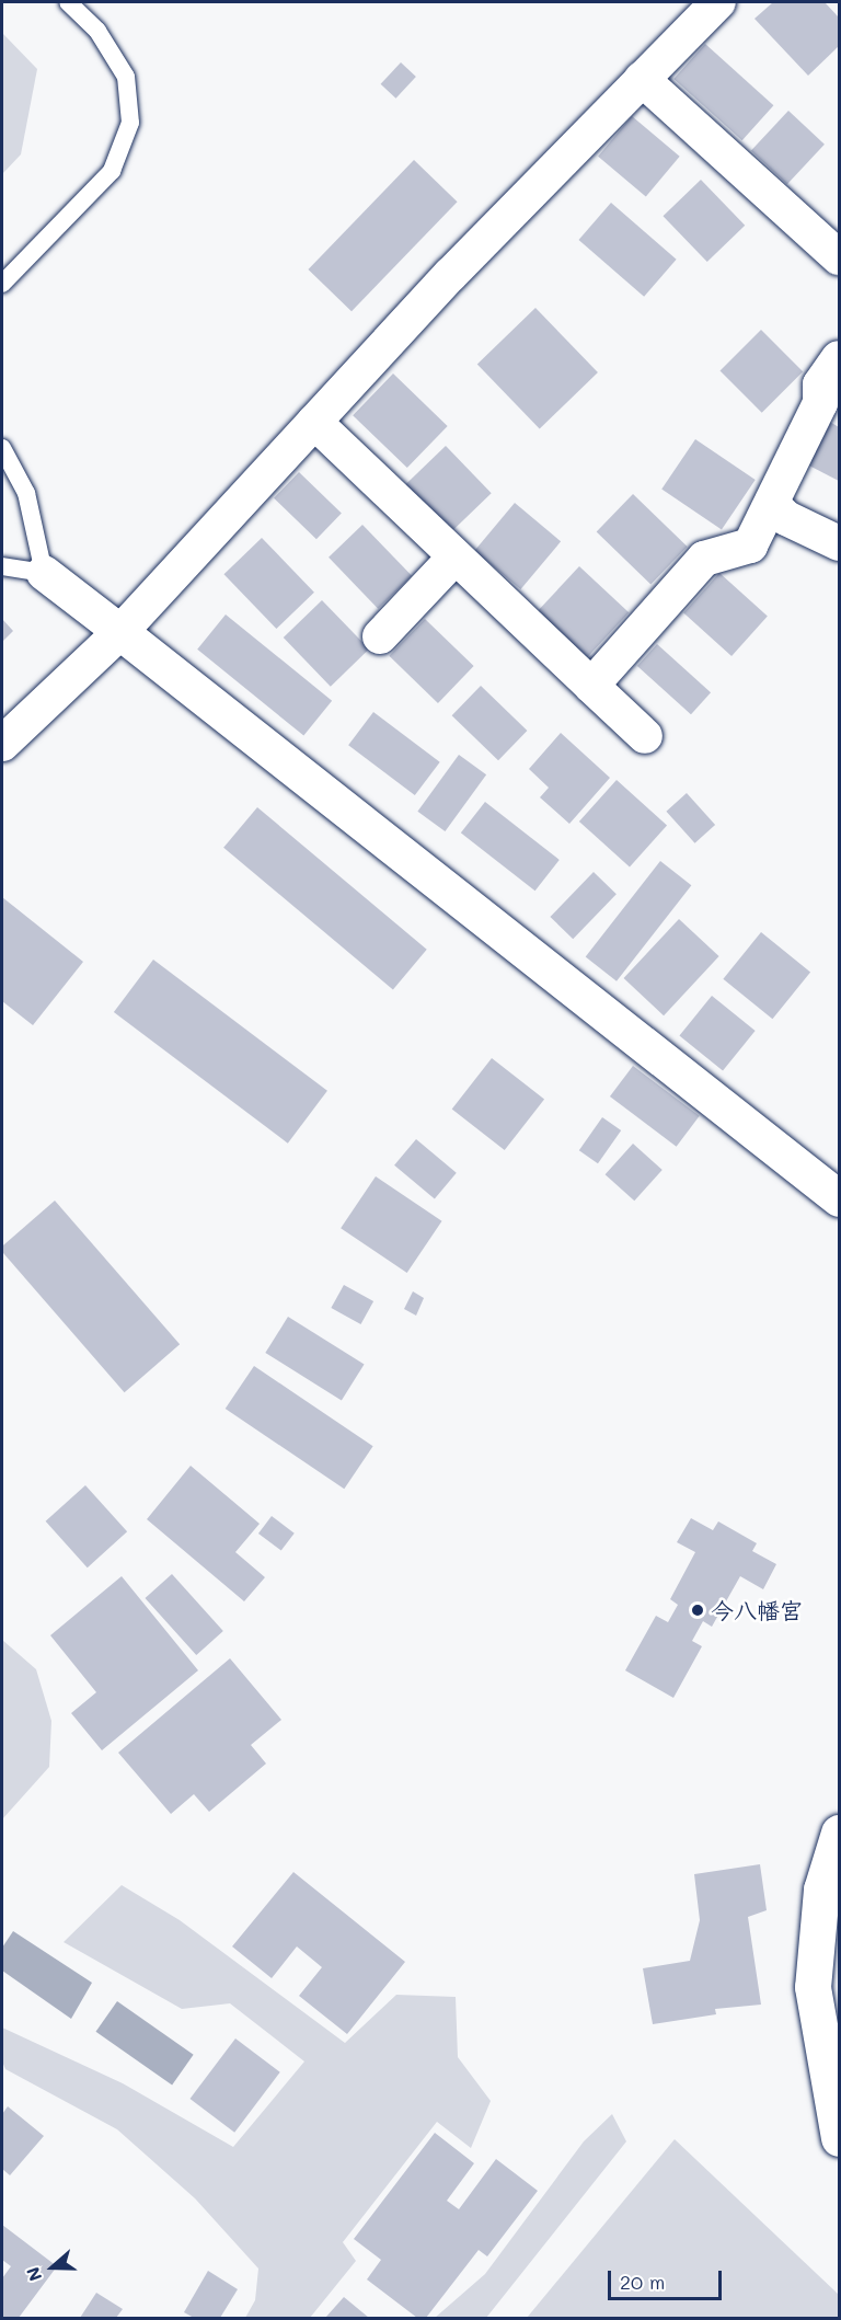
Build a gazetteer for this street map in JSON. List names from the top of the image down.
{
  "places": ["今八幡宮"],
  "scale_bar": "20 m",
  "north": "left"
}
